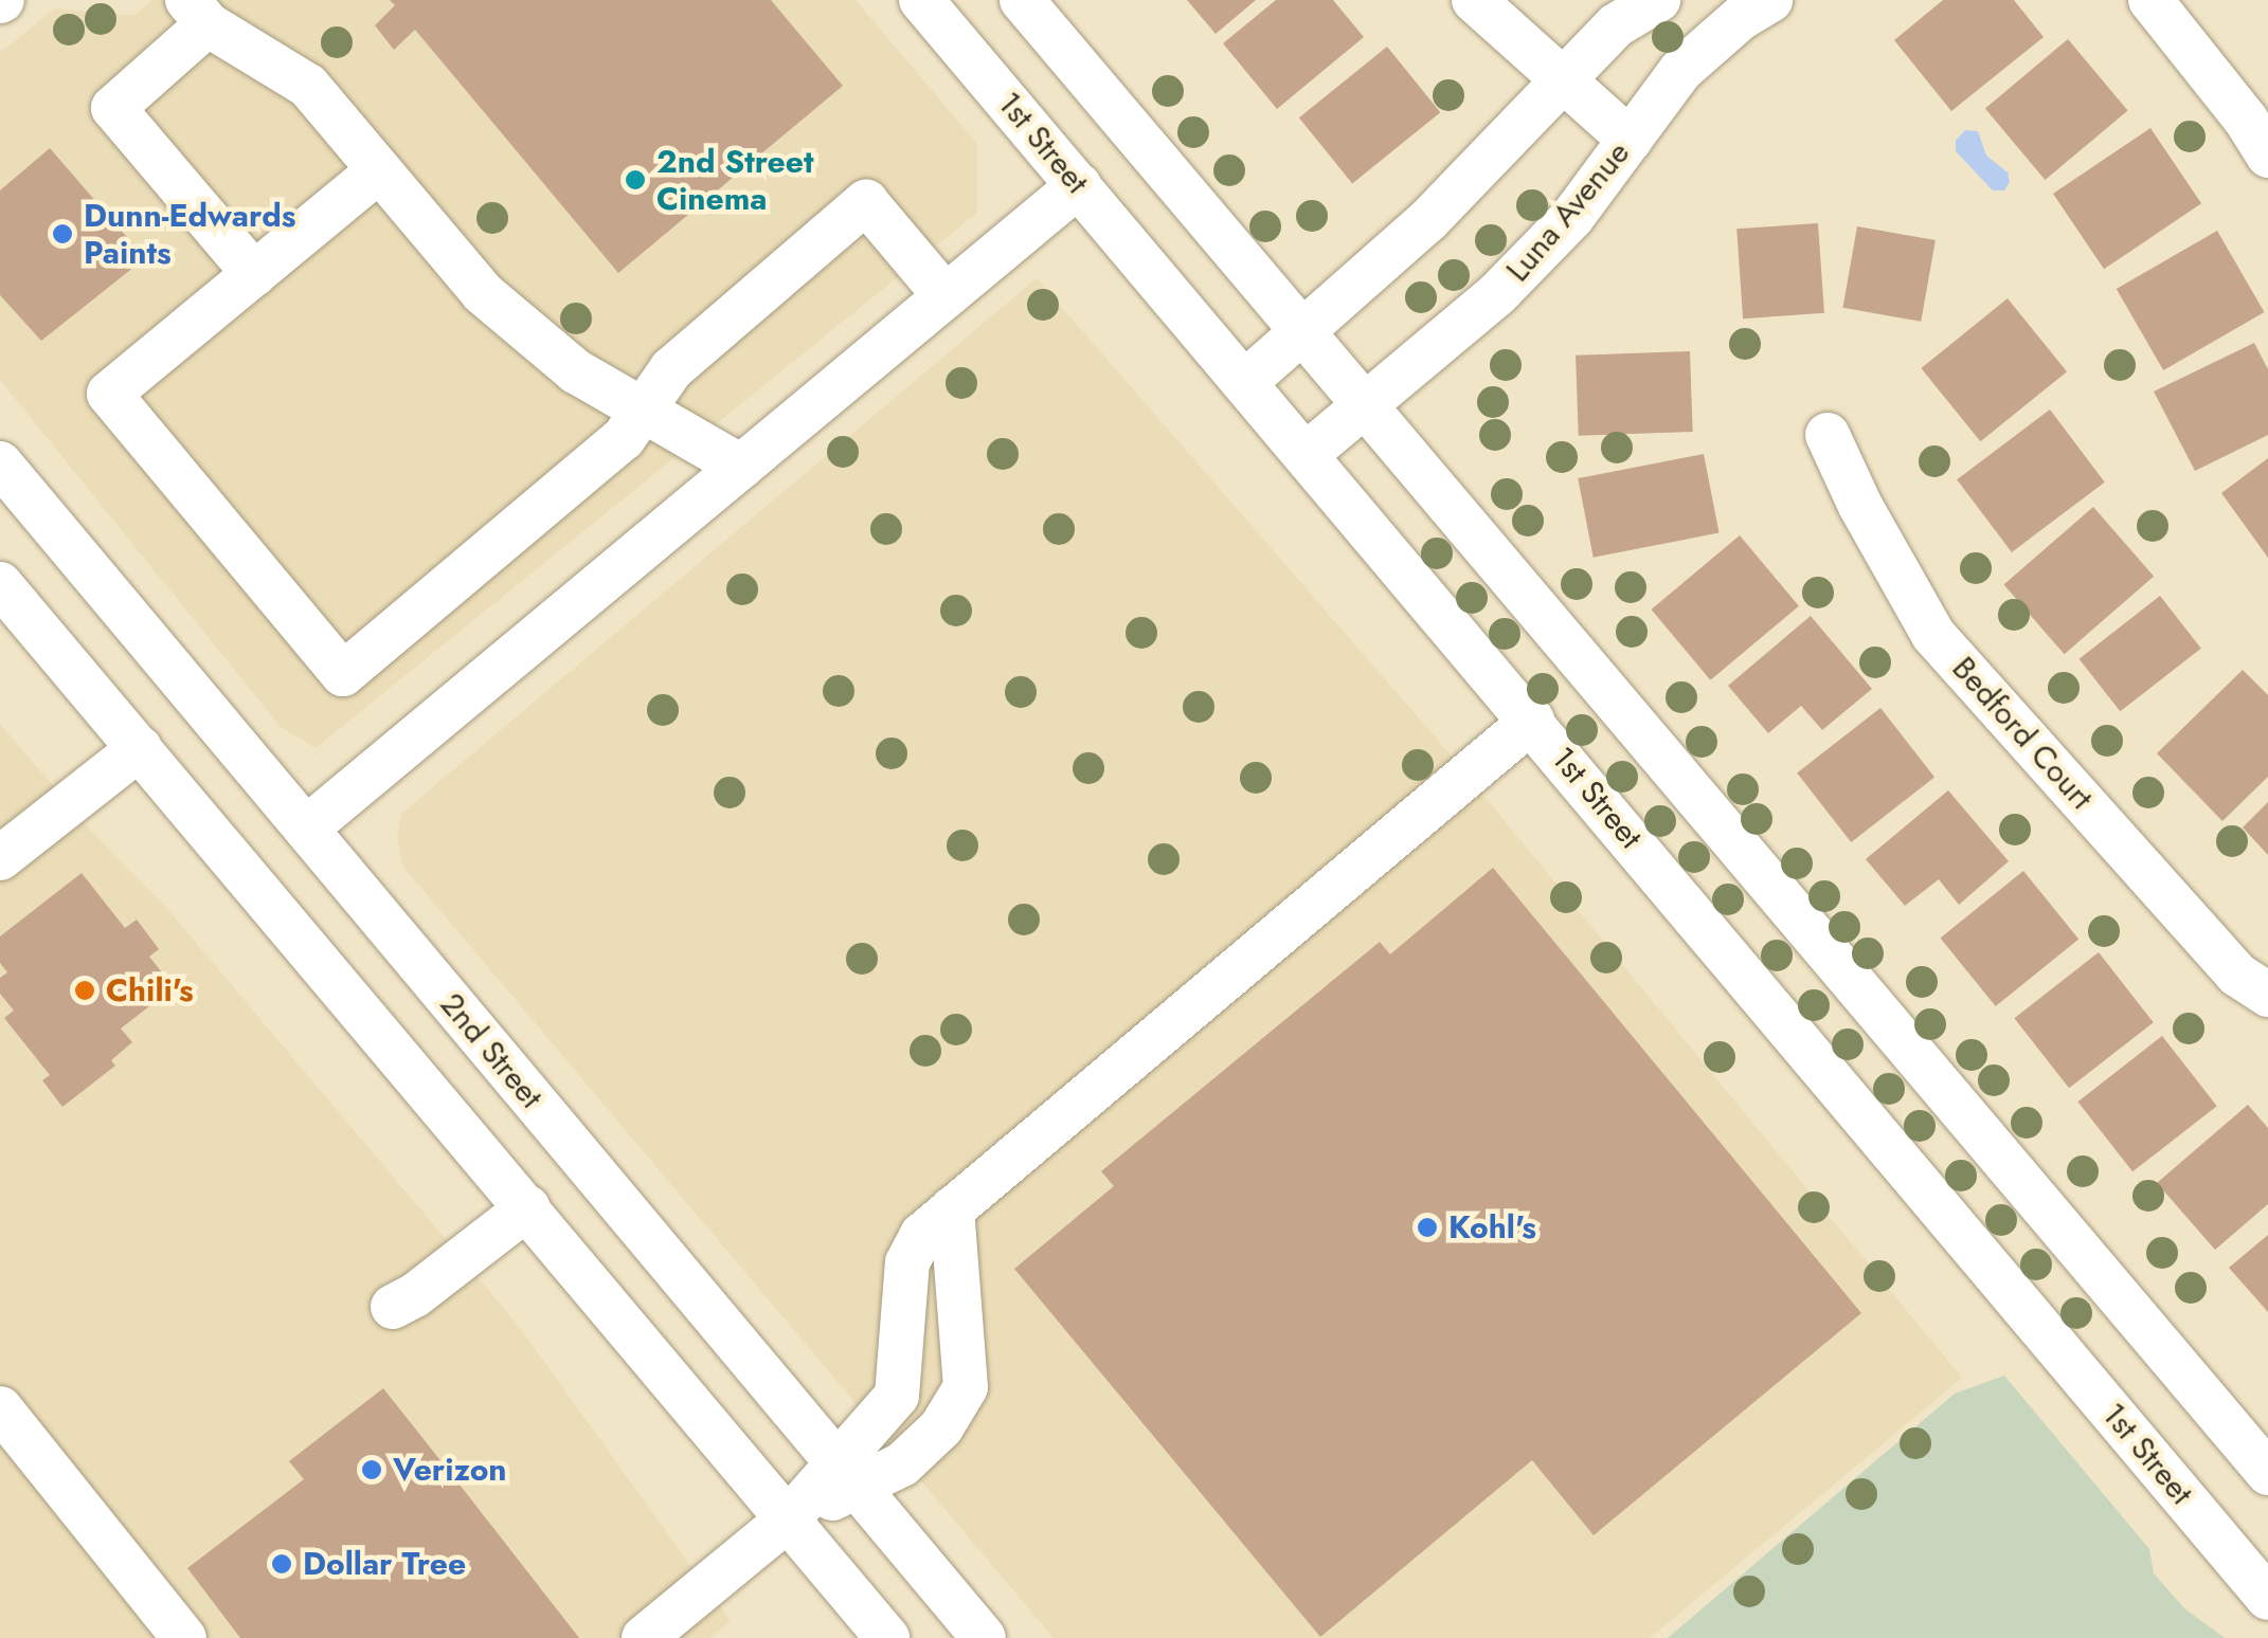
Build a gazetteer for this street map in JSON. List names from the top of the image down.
{
  "streets": {
    "street": [
      "1st Street",
      "Luna Avenue",
      "Bedford Court",
      "2nd Street"
    ]
  },
  "crossings": [
    ["1st Street", "Luna Avenue"]
  ],
  "places": [
    "2nd Street Cinema",
    "Dunn-Edwards Paints",
    "Chili's",
    "Kohl's",
    "Verizon",
    "Dollar Tree"
  ]
}
